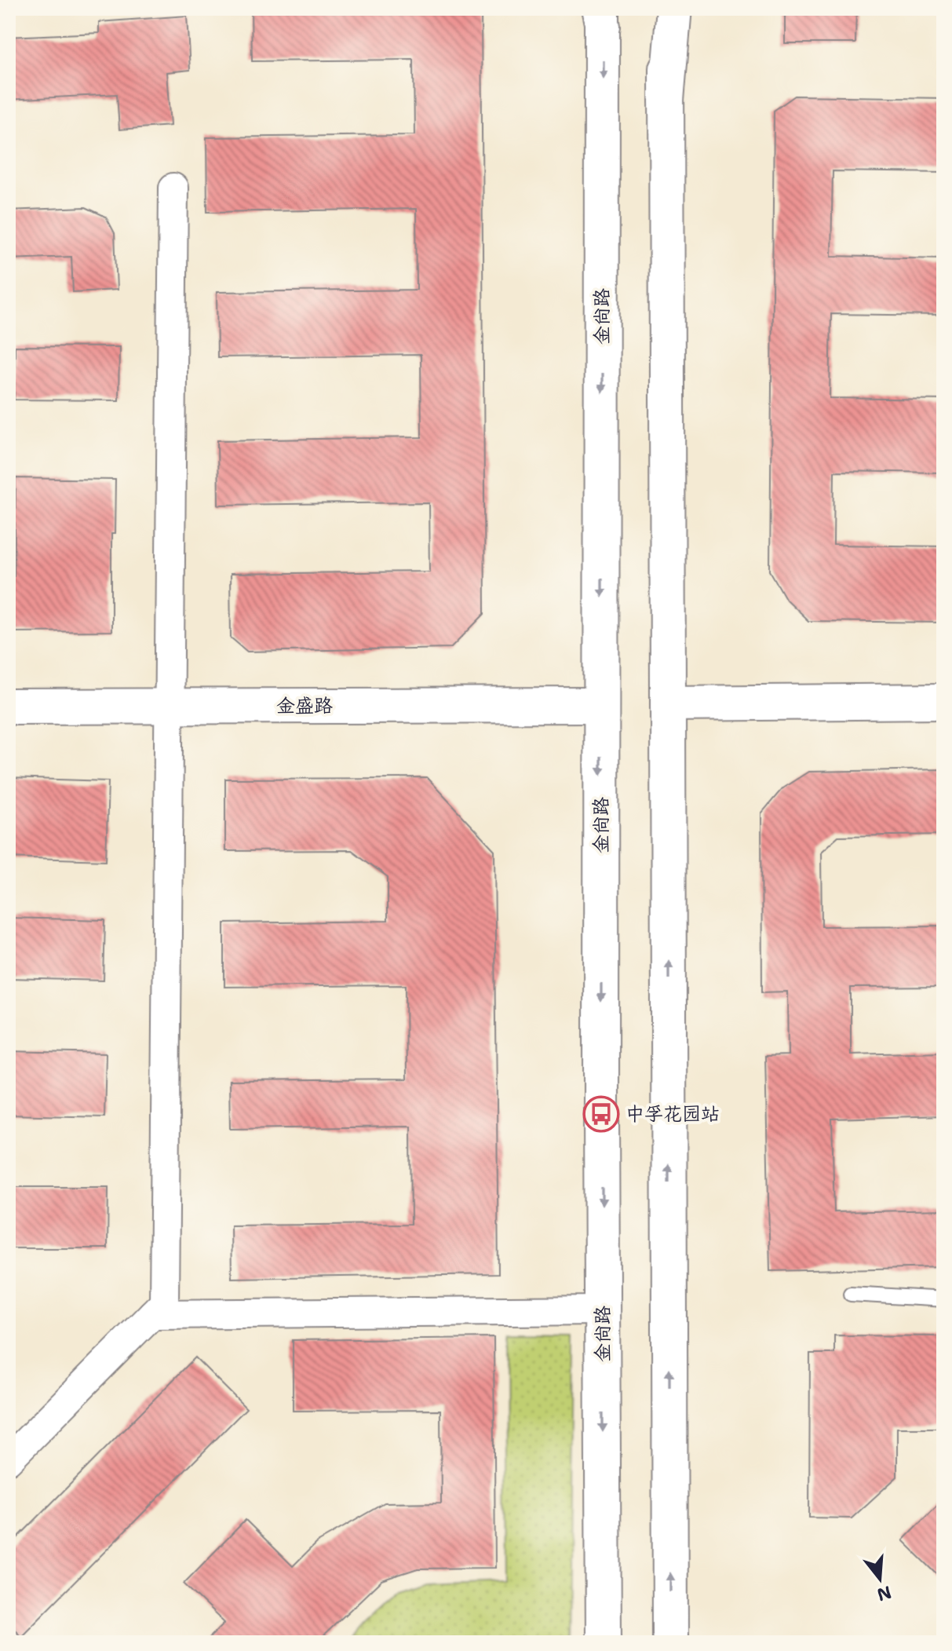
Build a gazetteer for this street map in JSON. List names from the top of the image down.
{
  "streets": {
    "main road": ["金尚路", "金盛路"]
  },
  "crossings": [
    ["金尚路", "金盛路"]
  ],
  "places": {
    "bus stop": ["中孚花园站"]
  },
  "north": "bottom"
}
